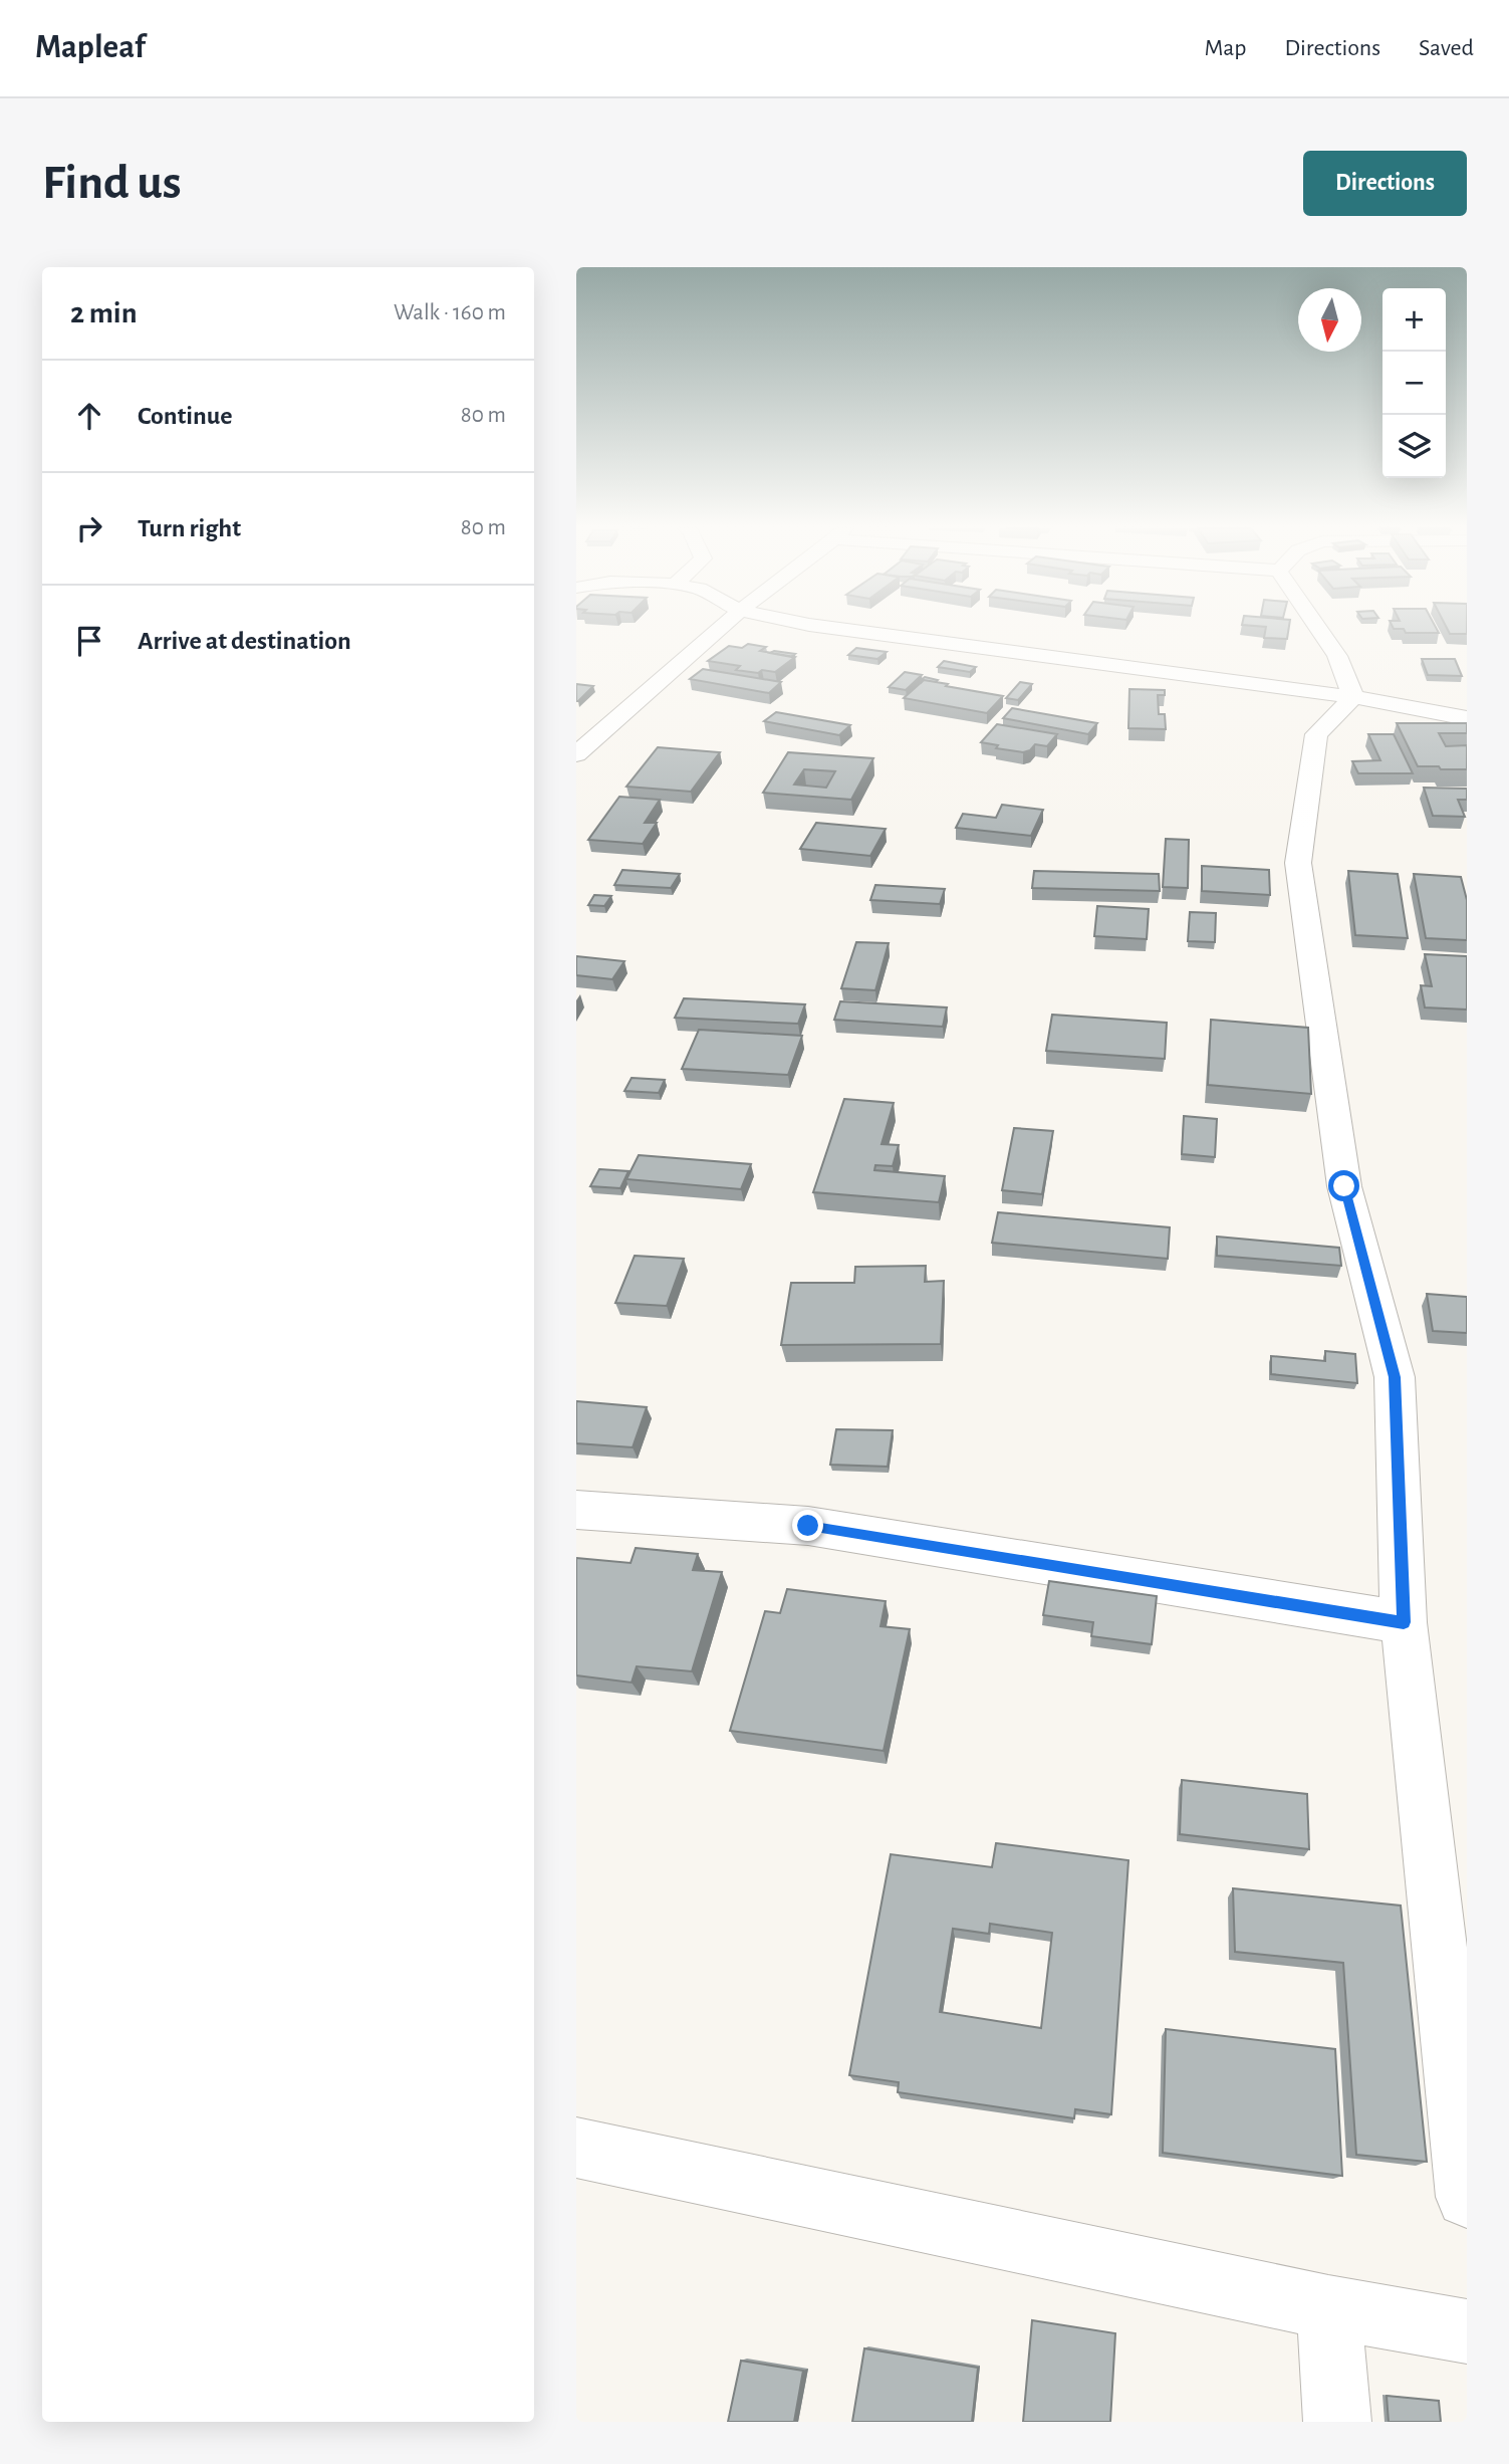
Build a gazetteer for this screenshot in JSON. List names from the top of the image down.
{
  "north": "bottom",
  "page": {
    "header": "Mapleaf",
    "nav": ["Map", "Directions", "Saved"],
    "buttons": "Directions",
    "title": "Find us",
    "heading": ["2 min", "Walk · 160 m"],
    "map_buttons": ["+", "−"],
    "list": [
      ["Continue", "80 m"],
      ["Turn right", "80 m"],
      "Arrive at destination"
    ]
  }
}
